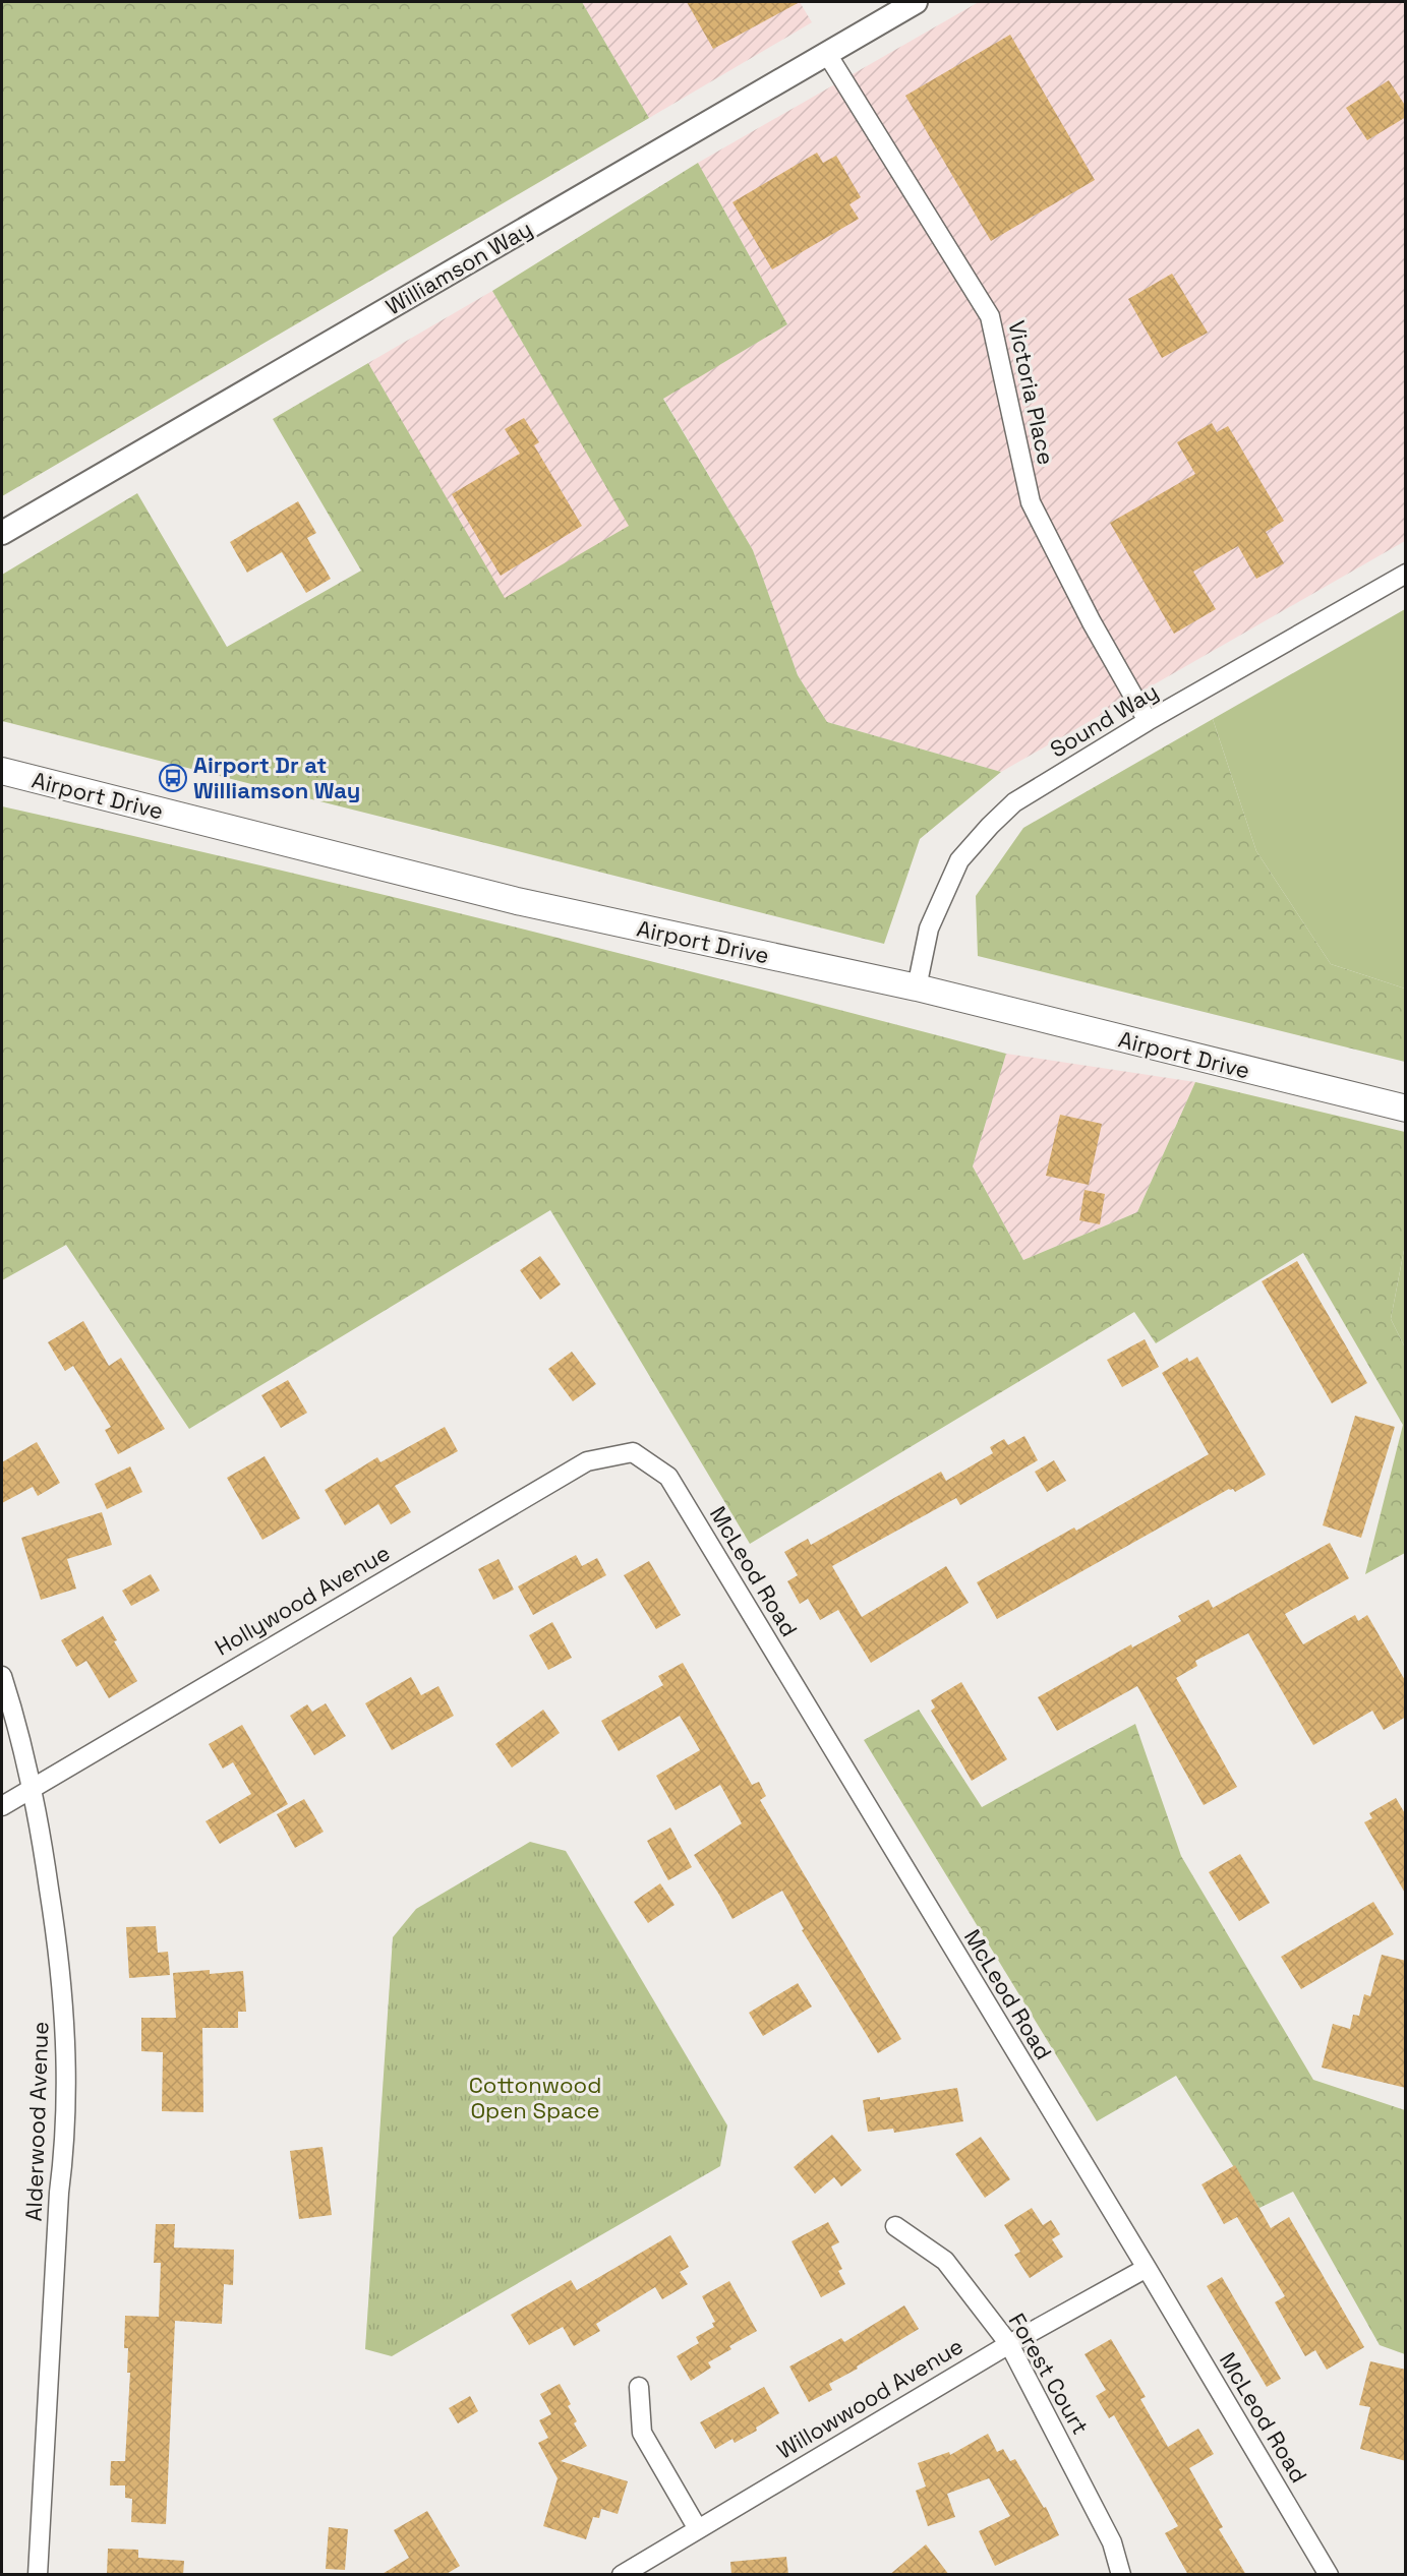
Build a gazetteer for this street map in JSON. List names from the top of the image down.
{
  "streets": {
    "main road": ["Airport Drive"],
    "street": [
      "Williamson Way",
      "Victoria Place",
      "Sound Way",
      "McLeod Road",
      "Hollywood Avenue",
      "Alderwood Avenue",
      "Forest Court",
      "Willowwood Avenue"
    ]
  },
  "crossings": [
    ["Williamson Way", "Victoria Place"],
    ["Victoria Place", "Sound Way"],
    ["Sound Way", "Airport Drive"],
    ["McLeod Road", "Hollywood Avenue"],
    ["McLeod Road", "Willowwood Avenue"],
    ["Hollywood Avenue", "Alderwood Avenue"],
    ["Forest Court", "Willowwood Avenue"]
  ],
  "parks": ["Cottonwood Open Space"],
  "places": {
    "bus stop": ["Airport Dr at Williamson Way"]
  }
}
